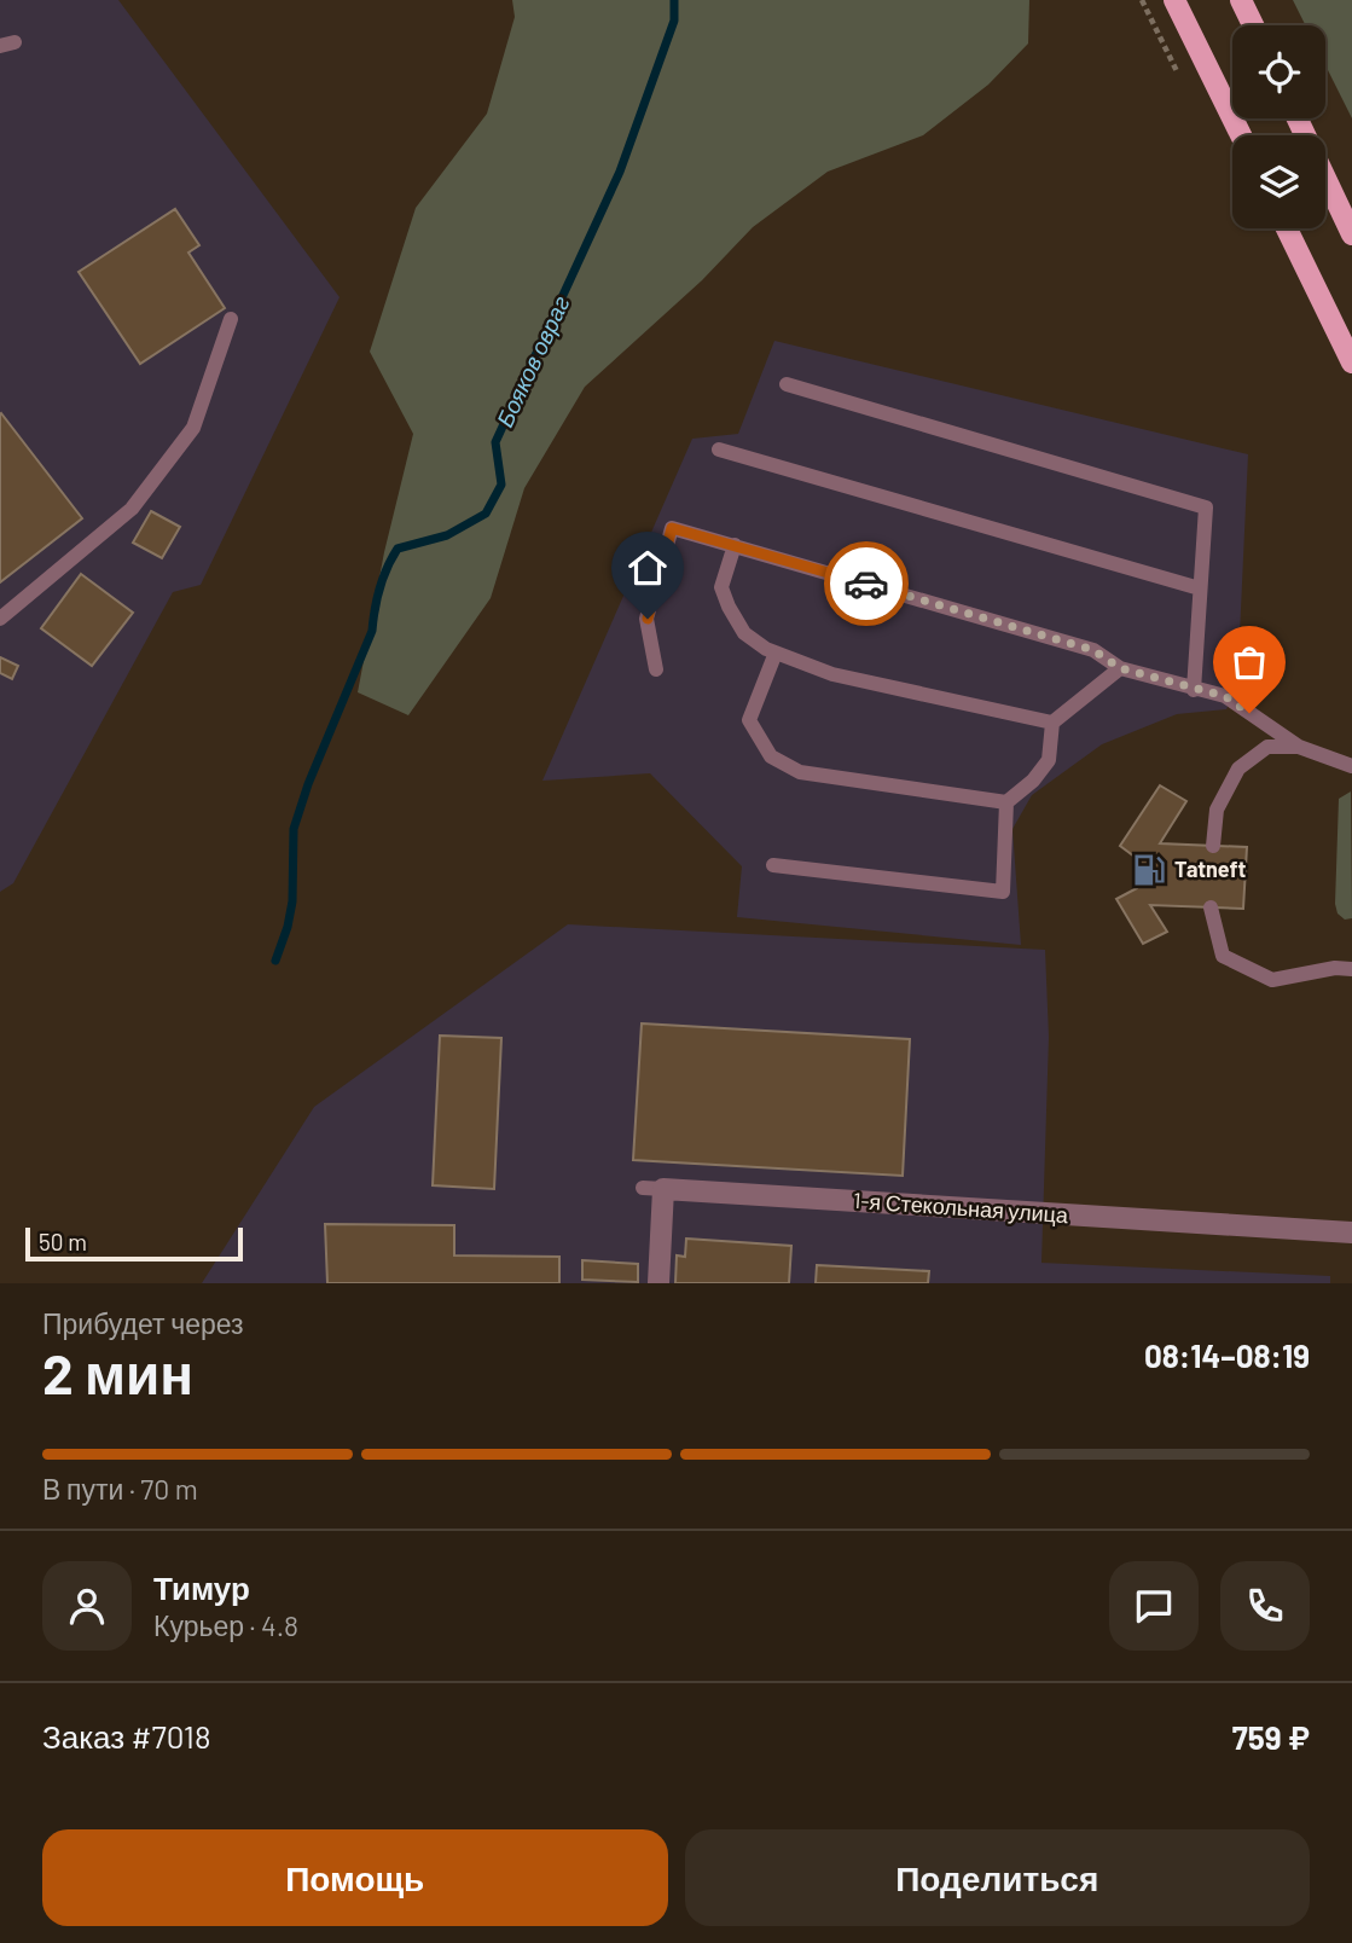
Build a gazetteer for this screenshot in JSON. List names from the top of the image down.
{
  "streets": {
    "street": ["1-я Стекольная улица"]
  },
  "water": ["Бояков овраг"],
  "places": {
    "fuel station": ["Tatneft"]
  },
  "scale_bar": "50 m",
  "page": {
    "scale": "50 m",
    "heading": ["2 мин", "Прибудет через", "08:14–08:19"],
    "panel": [
      "Тимур",
      "Курьер · 4.8",
      "Заказ #7018",
      "759 ₽"
    ],
    "bar": "В пути · 70 m",
    "buttons": ["Помощь", "Поделиться"]
  }
}
